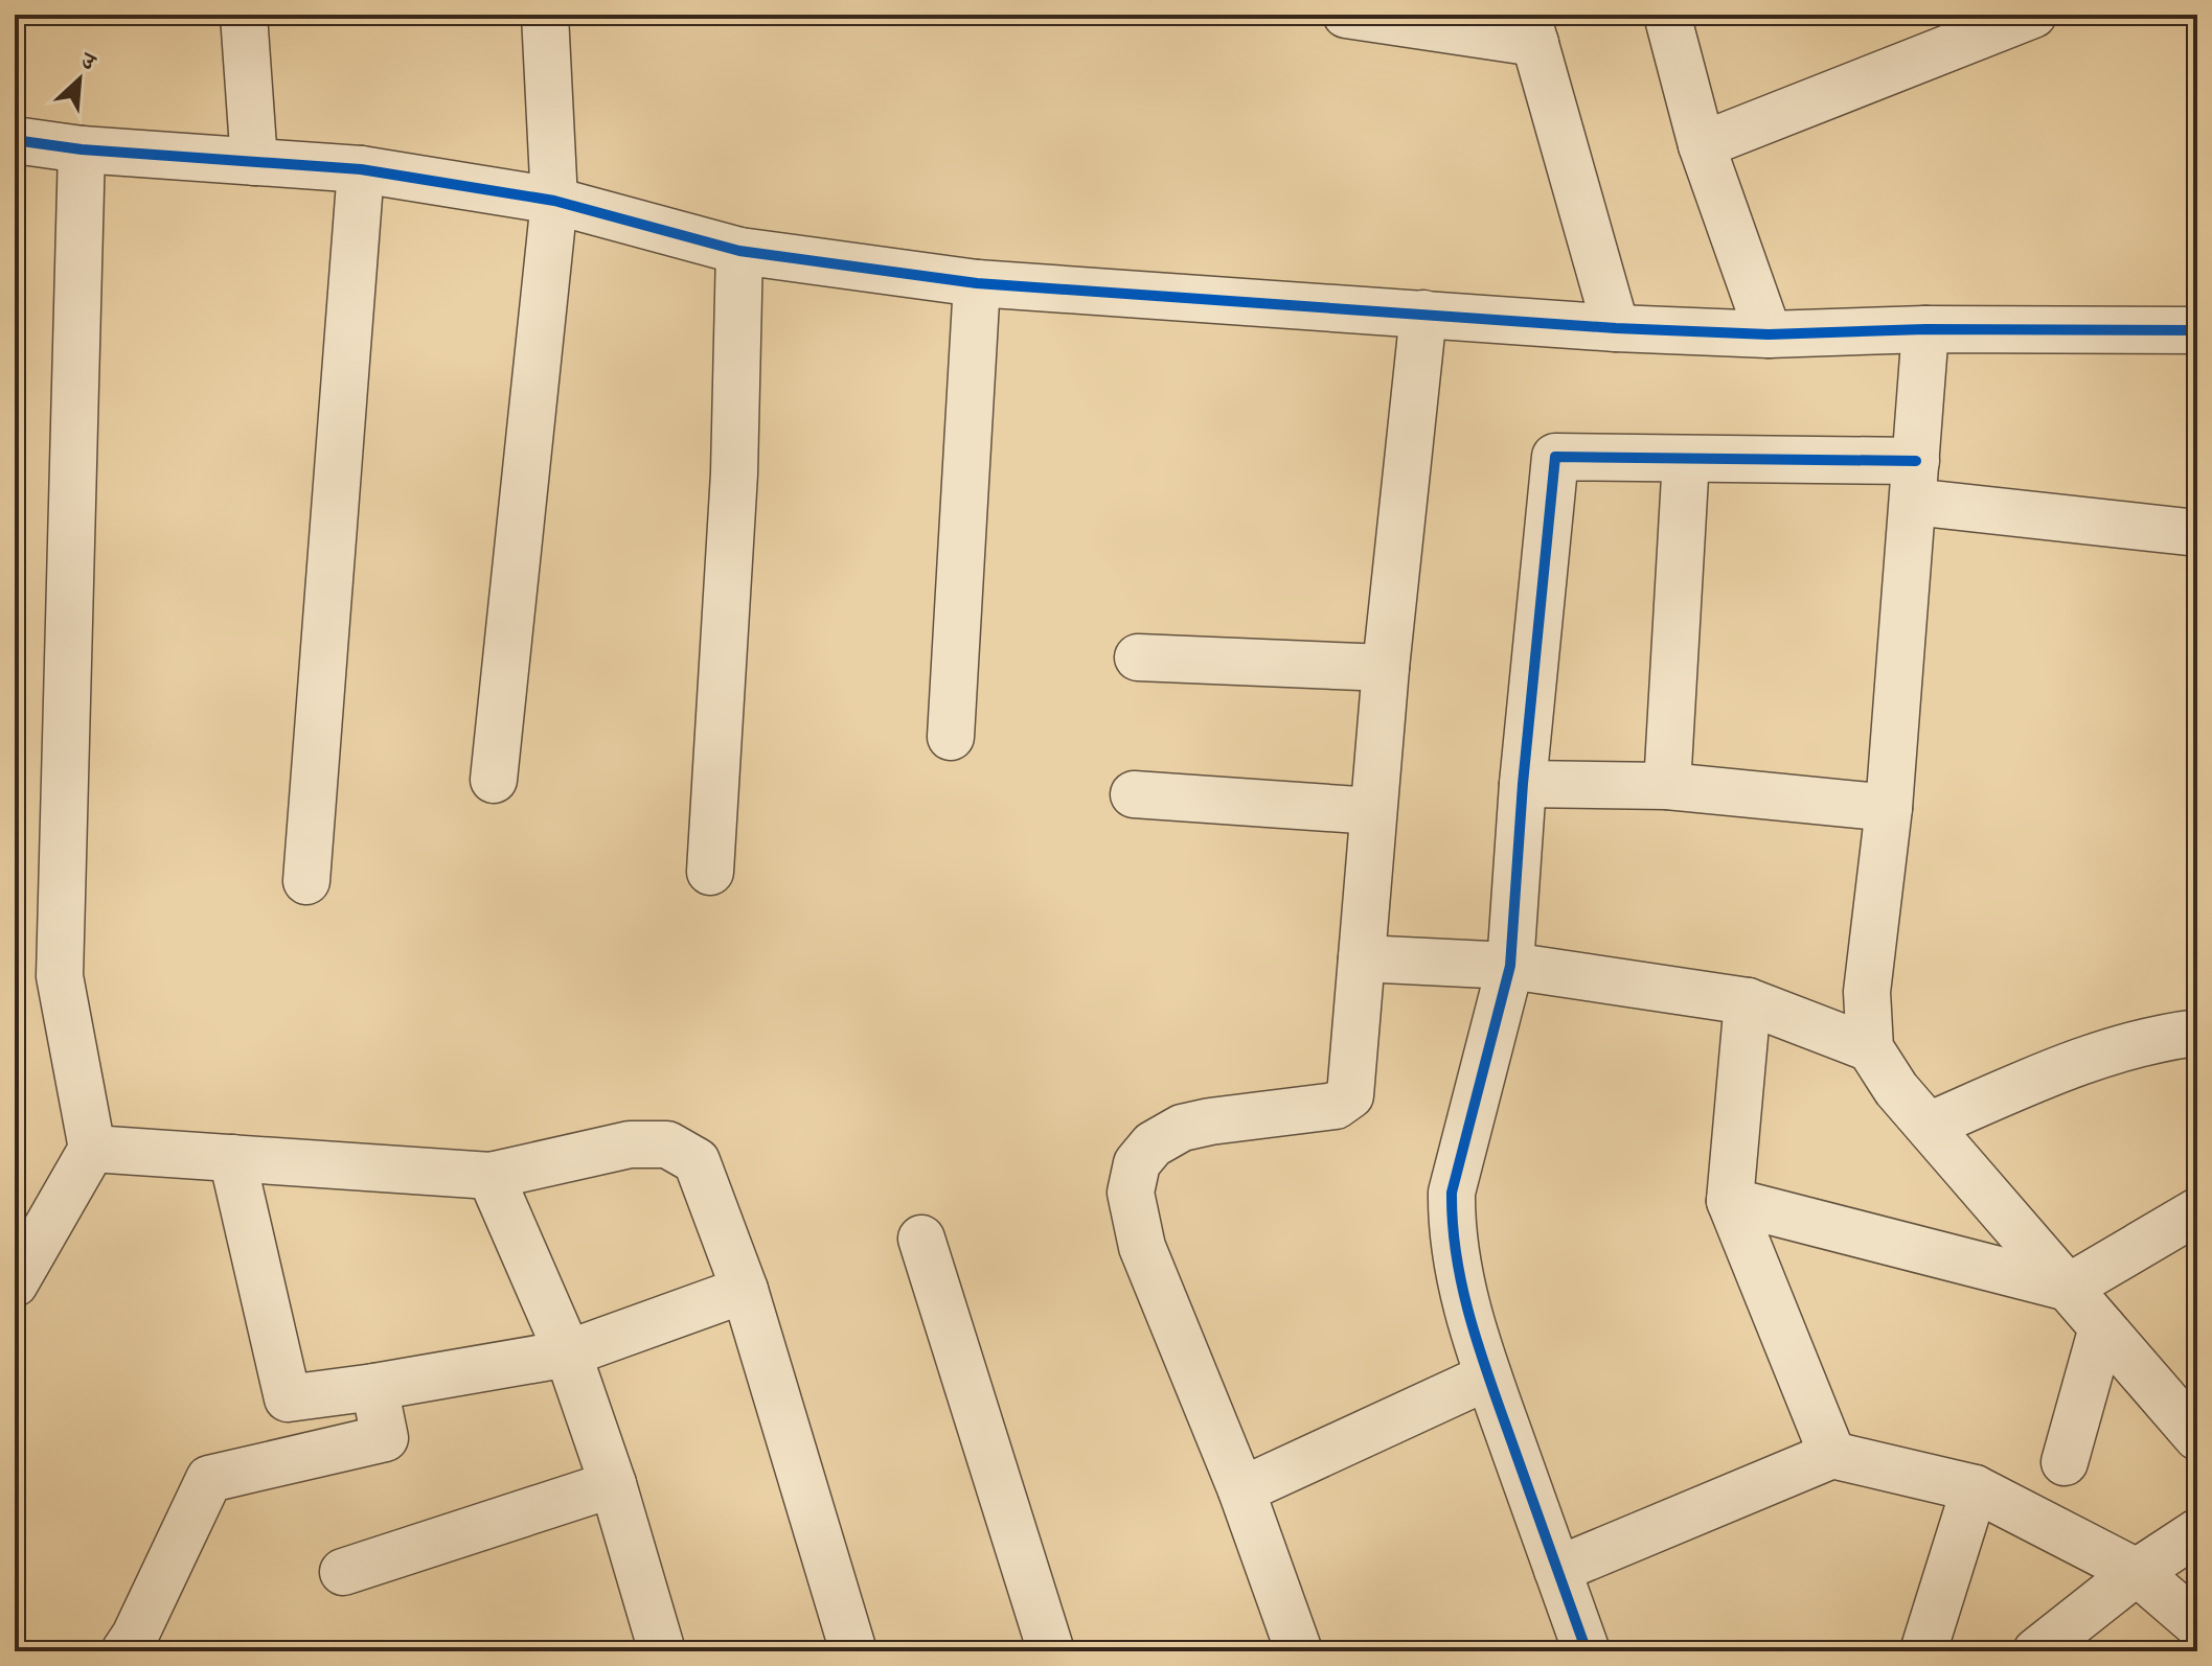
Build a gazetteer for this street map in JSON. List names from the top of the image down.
{
  "north": "top right"
}
